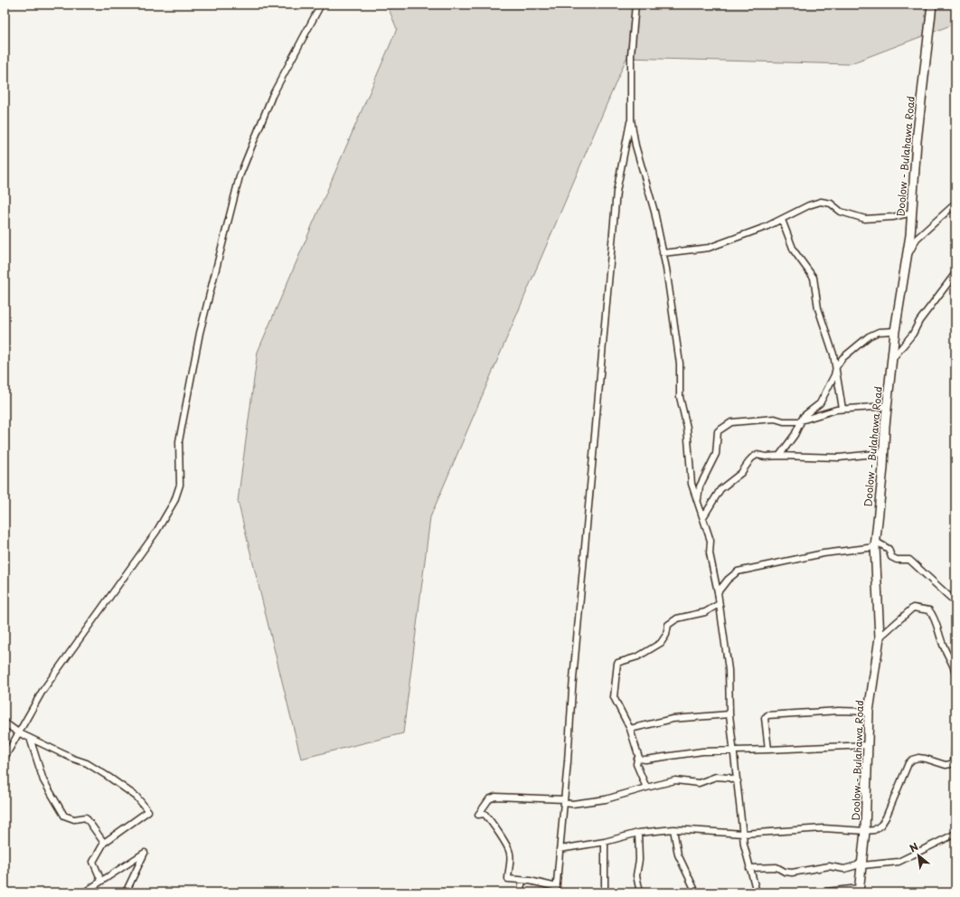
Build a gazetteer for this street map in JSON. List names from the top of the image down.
{
  "streets": {
    "main road": ["Doolow - Bulahawa Road"]
  },
  "north": "top left"
}
